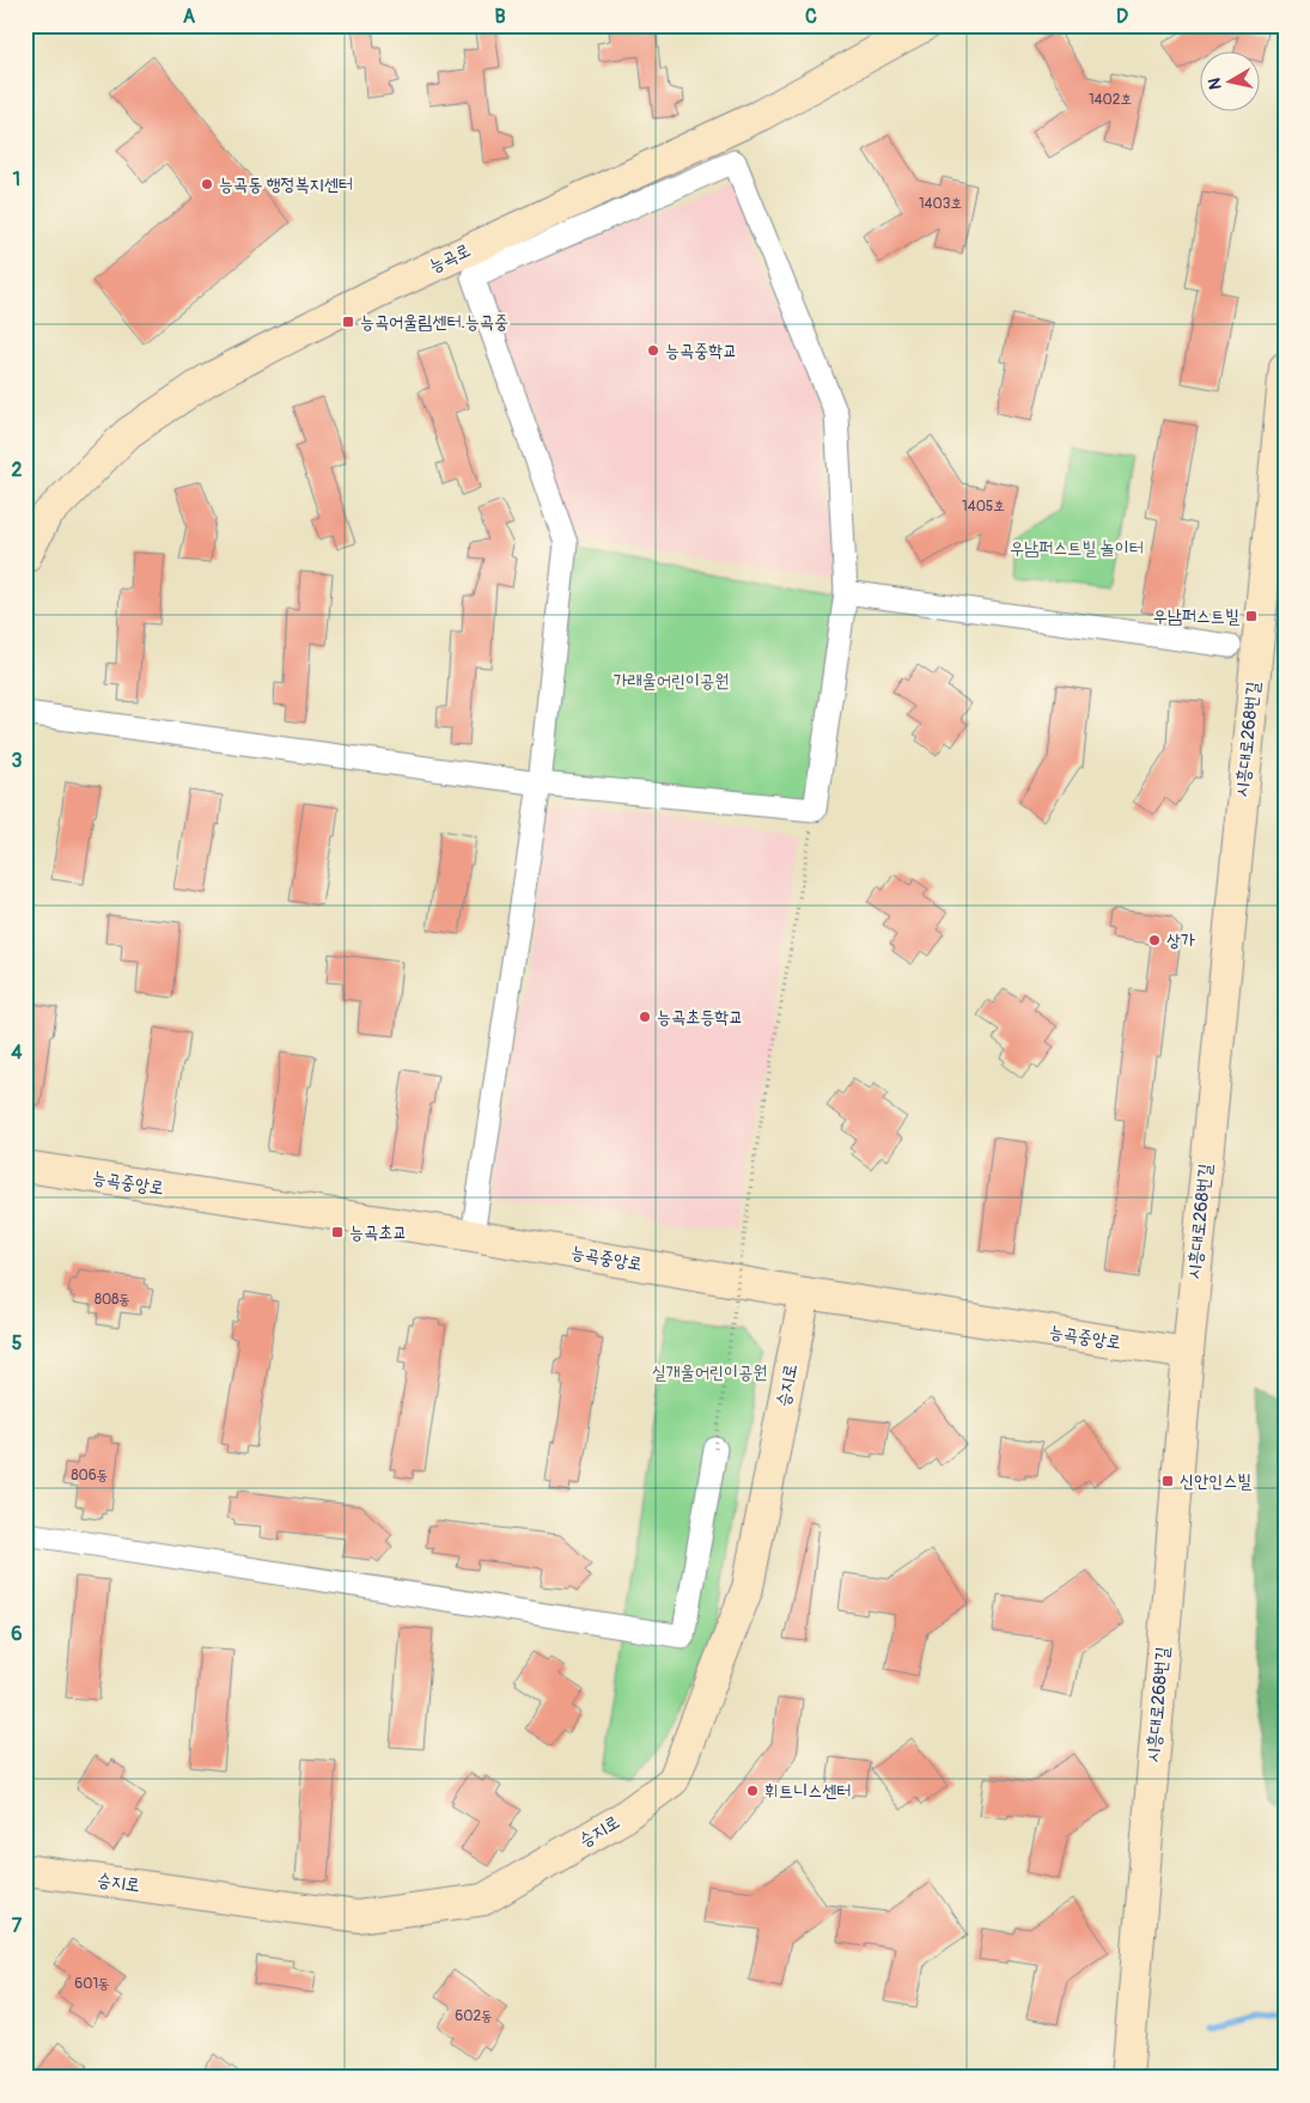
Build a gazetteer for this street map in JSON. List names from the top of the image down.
{
  "streets": {
    "main road": [
      "능곡로",
      "시흥대로268번길",
      "능곡중앙로",
      "승지로"
    ]
  },
  "crossings": [
    ["시흥대로268번길", "능곡중앙로"],
    ["능곡중앙로", "승지로"]
  ],
  "parks": ["우남퍼스트빌 놀이터", "가래울어린이공원", "실개울어린이공원"],
  "places": {
    "other": [
      "능곡동 행정복지센터",
      "능곡중학교",
      "상가",
      "능곡초등학교",
      "휘트니스센터"
    ],
    "transit": [
      "능곡어울림센터.능곡중",
      "우남퍼스트빌",
      "능곡초교",
      "신안인스빌"
    ]
  },
  "house_numbers": [
    "1402호",
    "1403호",
    "1405호",
    "808동",
    "806동",
    "601동",
    "602동"
  ],
  "north": "left",
  "grid": {
    "columns": [
      "A",
      "B",
      "C",
      "D"
    ],
    "rows": [
      "1",
      "2",
      "3",
      "4",
      "5",
      "6",
      "7"
    ]
  }
}
